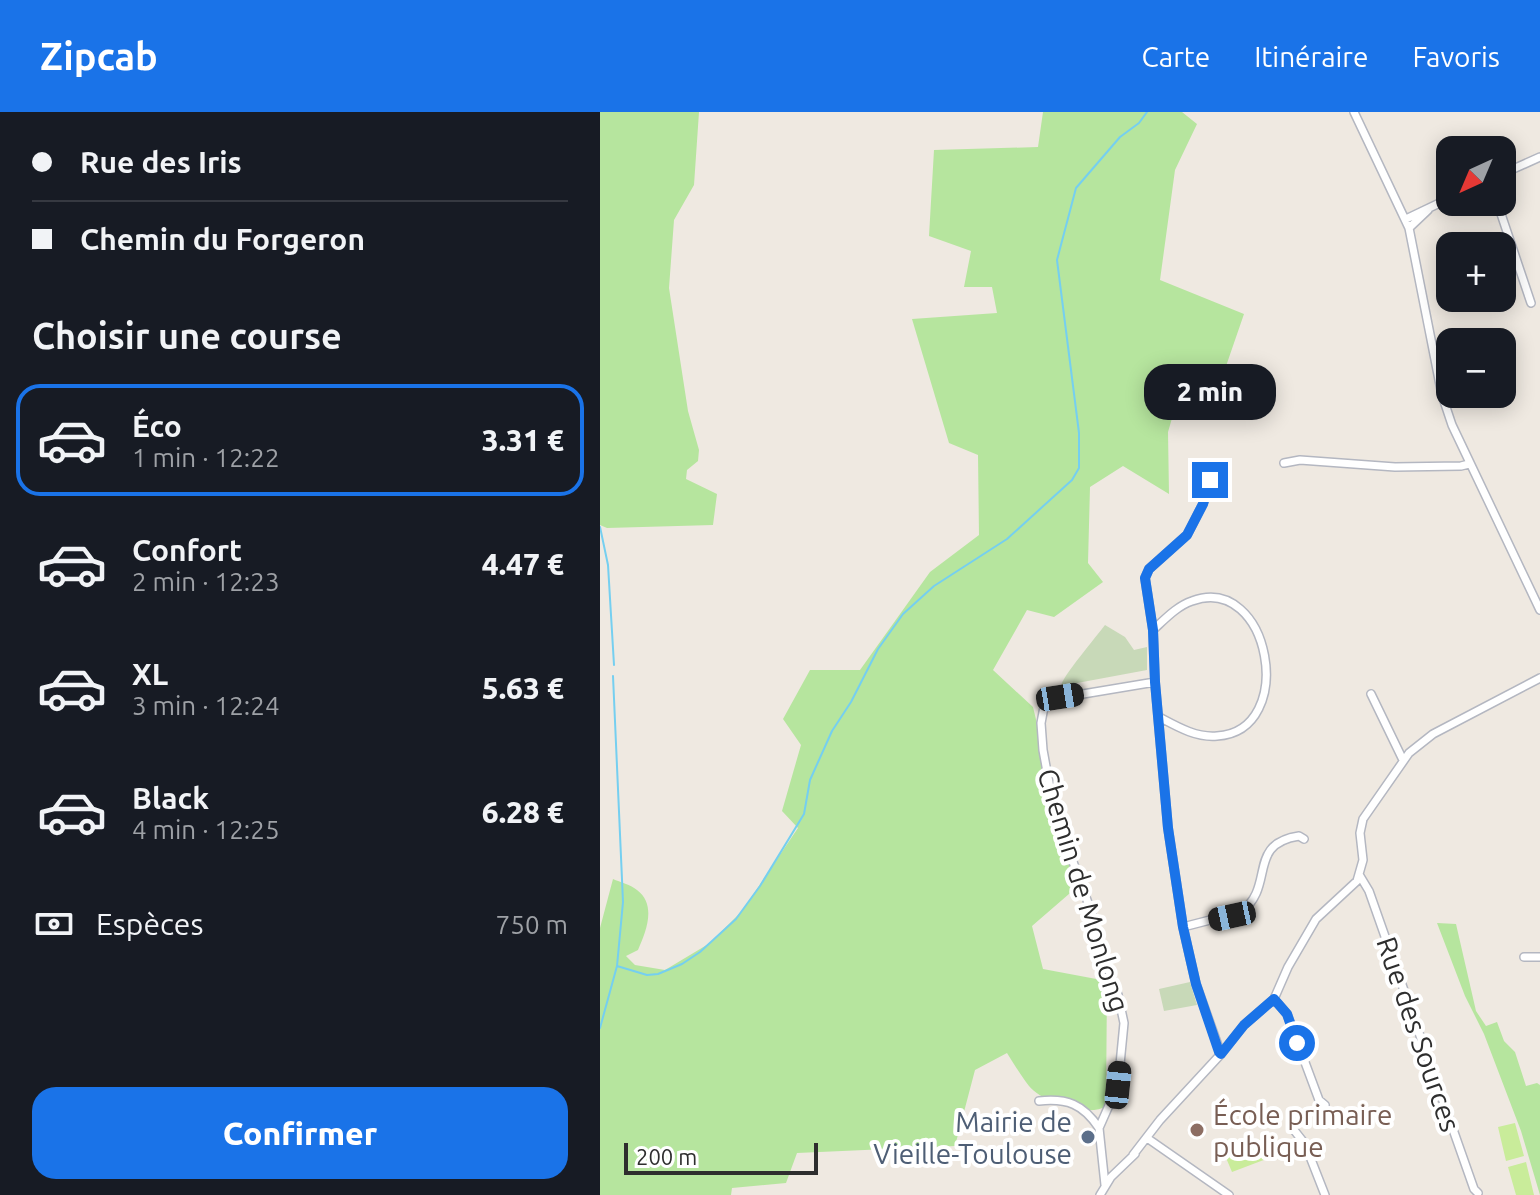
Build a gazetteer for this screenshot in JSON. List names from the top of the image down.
{
  "streets": {
    "street": ["Chemin de Monlong", "Rue des Sources"]
  },
  "places": ["École primaire publique", "Mairie de Vieille-Toulouse"],
  "scale_bar": "200 m",
  "north": "bottom left",
  "page": {
    "header": "Zipcab",
    "nav": ["Carte", "Itinéraire", "Favoris"],
    "banner": ["Rue des Iris", "Chemin du Forgeron"],
    "map_buttons": ["+", "−"],
    "heading": "Choisir une course",
    "bubble": "2 min",
    "list": [
      {
        "name": "Éco",
        "note": "1 min · 12:22",
        "value": "3.31 €"
      },
      {
        "name": "Confort",
        "note": "2 min · 12:23",
        "value": "4.47 €"
      },
      {
        "name": "XL",
        "note": "3 min · 12:24",
        "value": "5.63 €"
      },
      {
        "name": "Black",
        "note": "4 min · 12:25",
        "value": "6.28 €"
      }
    ],
    "pay": ["Espèces", "750 m"],
    "buttons": "Confirmer",
    "scale": "200 m"
  }
}
